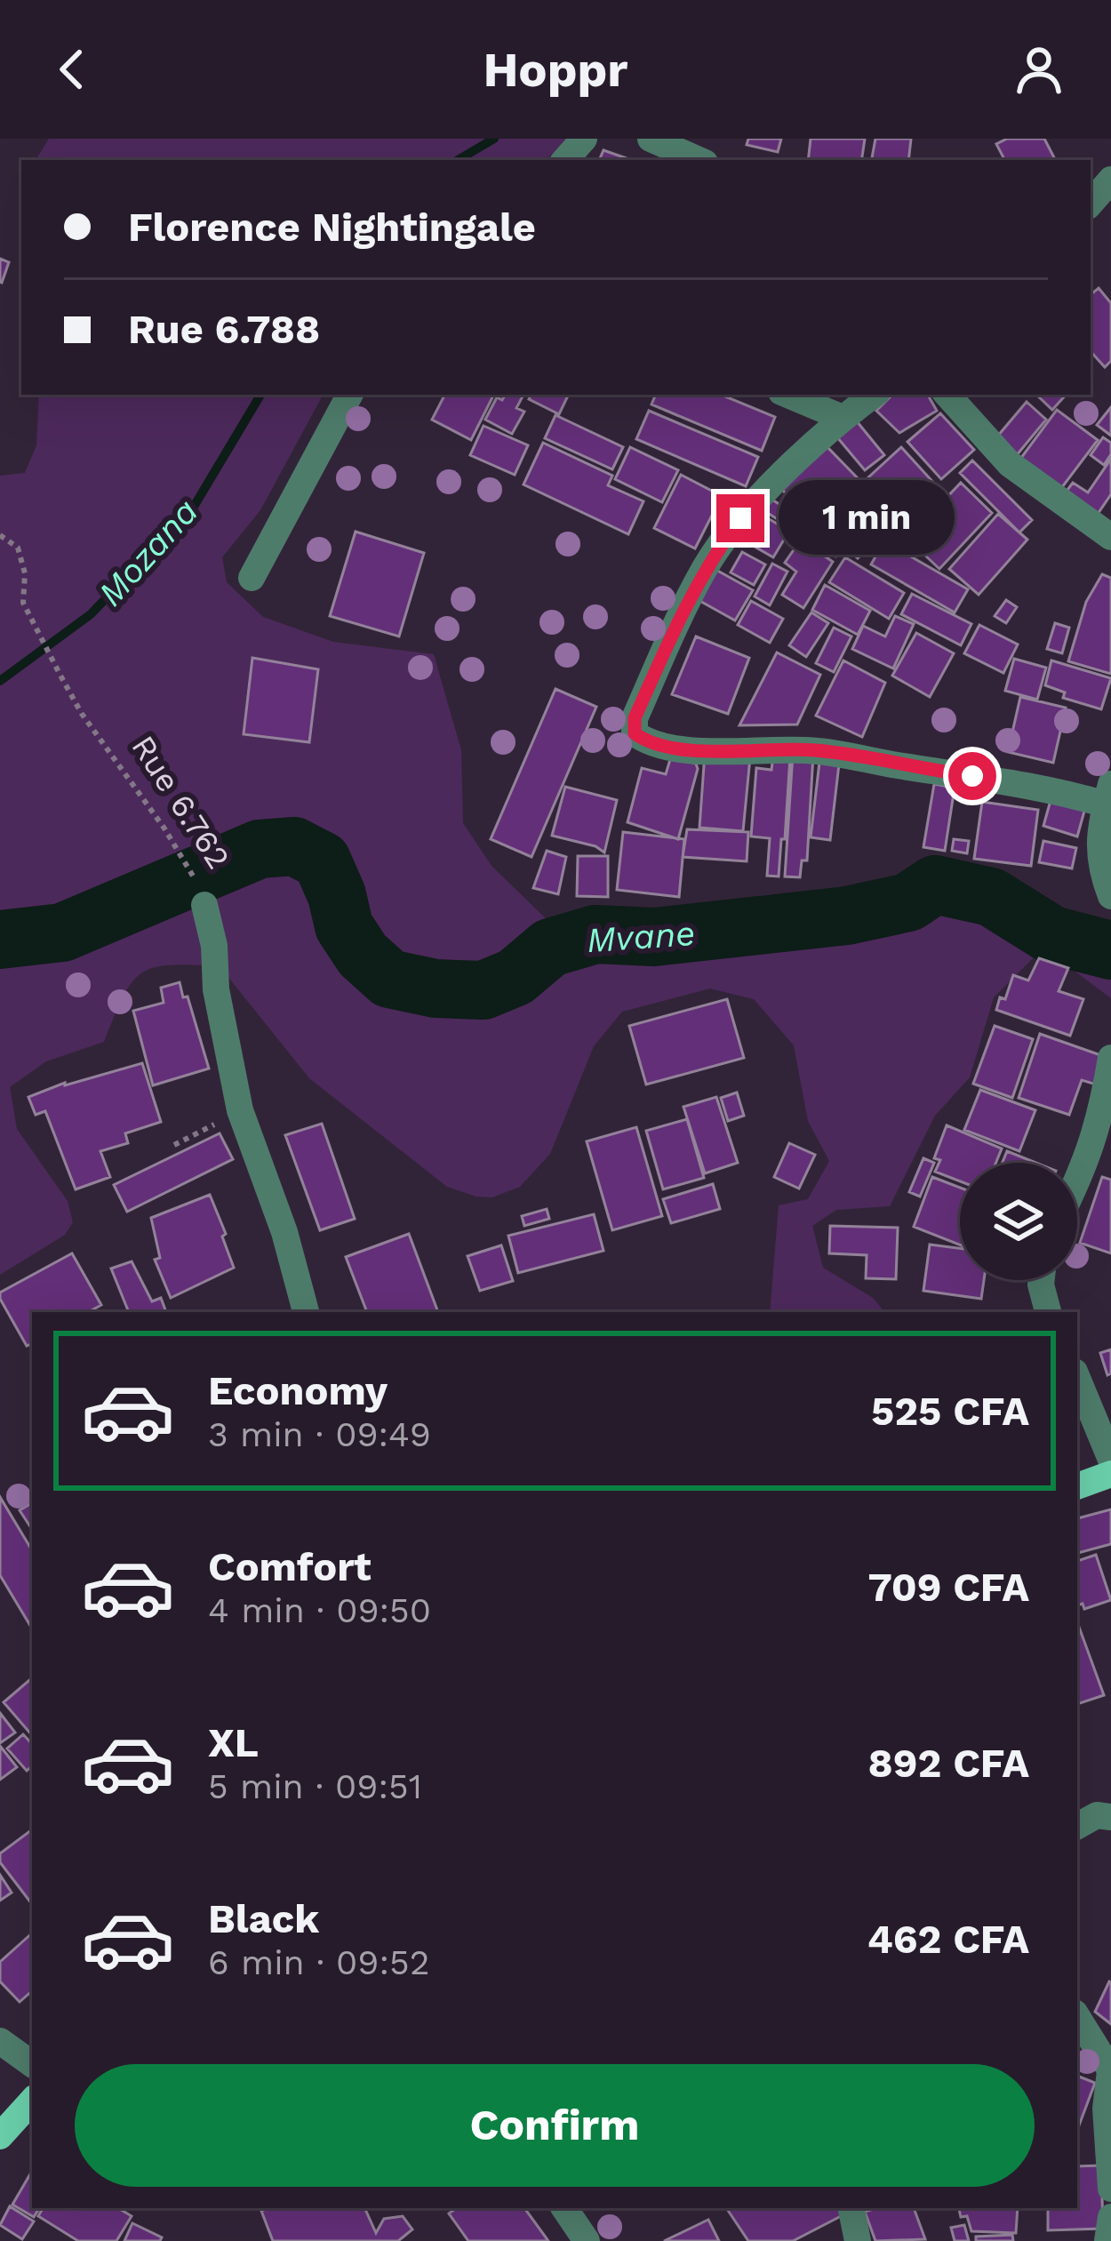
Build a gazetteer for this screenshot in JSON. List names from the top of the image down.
{
  "streets": {
    "street": ["Rue 6.762"]
  },
  "water": ["Mozana", "Mvane"],
  "page": {
    "header": "Hoppr",
    "banner": ["Florence Nightingale", "Rue 6.788"],
    "bubble": "1 min",
    "list": [
      {
        "name": "Economy",
        "note": "3 min · 09:49",
        "value": "525 CFA"
      },
      {
        "name": "Comfort",
        "note": "4 min · 09:50",
        "value": "709 CFA"
      },
      {
        "name": "XL",
        "note": "5 min · 09:51",
        "value": "892 CFA"
      },
      {
        "name": "Black",
        "note": "6 min · 09:52",
        "value": "462 CFA"
      }
    ],
    "buttons": "Confirm"
  }
}
